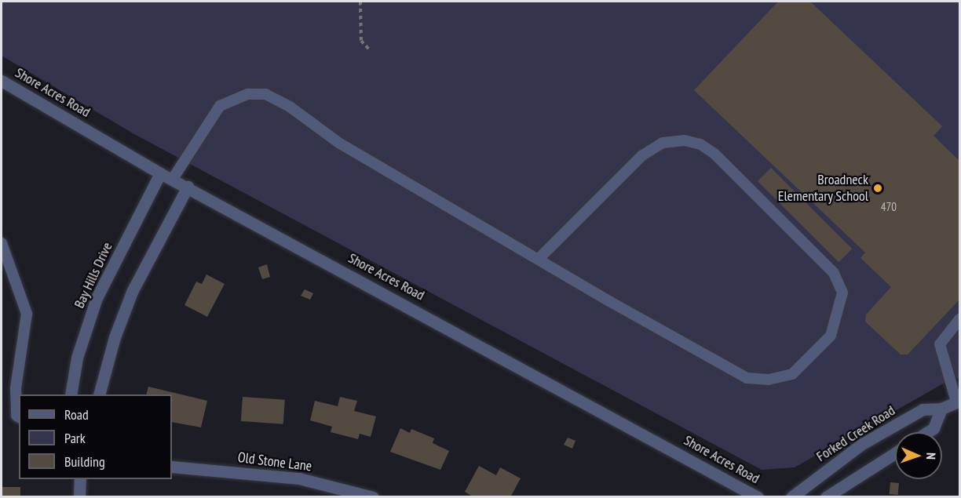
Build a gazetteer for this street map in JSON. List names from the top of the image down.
{
  "streets": {
    "street": [
      "Shore Acres Road",
      "Bay Hills Drive",
      "Forked Creek Road",
      "Old Stone Lane"
    ]
  },
  "crossings": [
    ["Shore Acres Road", "Bay Hills Drive"]
  ],
  "places": ["Broadneck Elementary School"],
  "house_numbers": ["470"],
  "legend": ["Road", "Park", "Building"],
  "north": "right"
}
